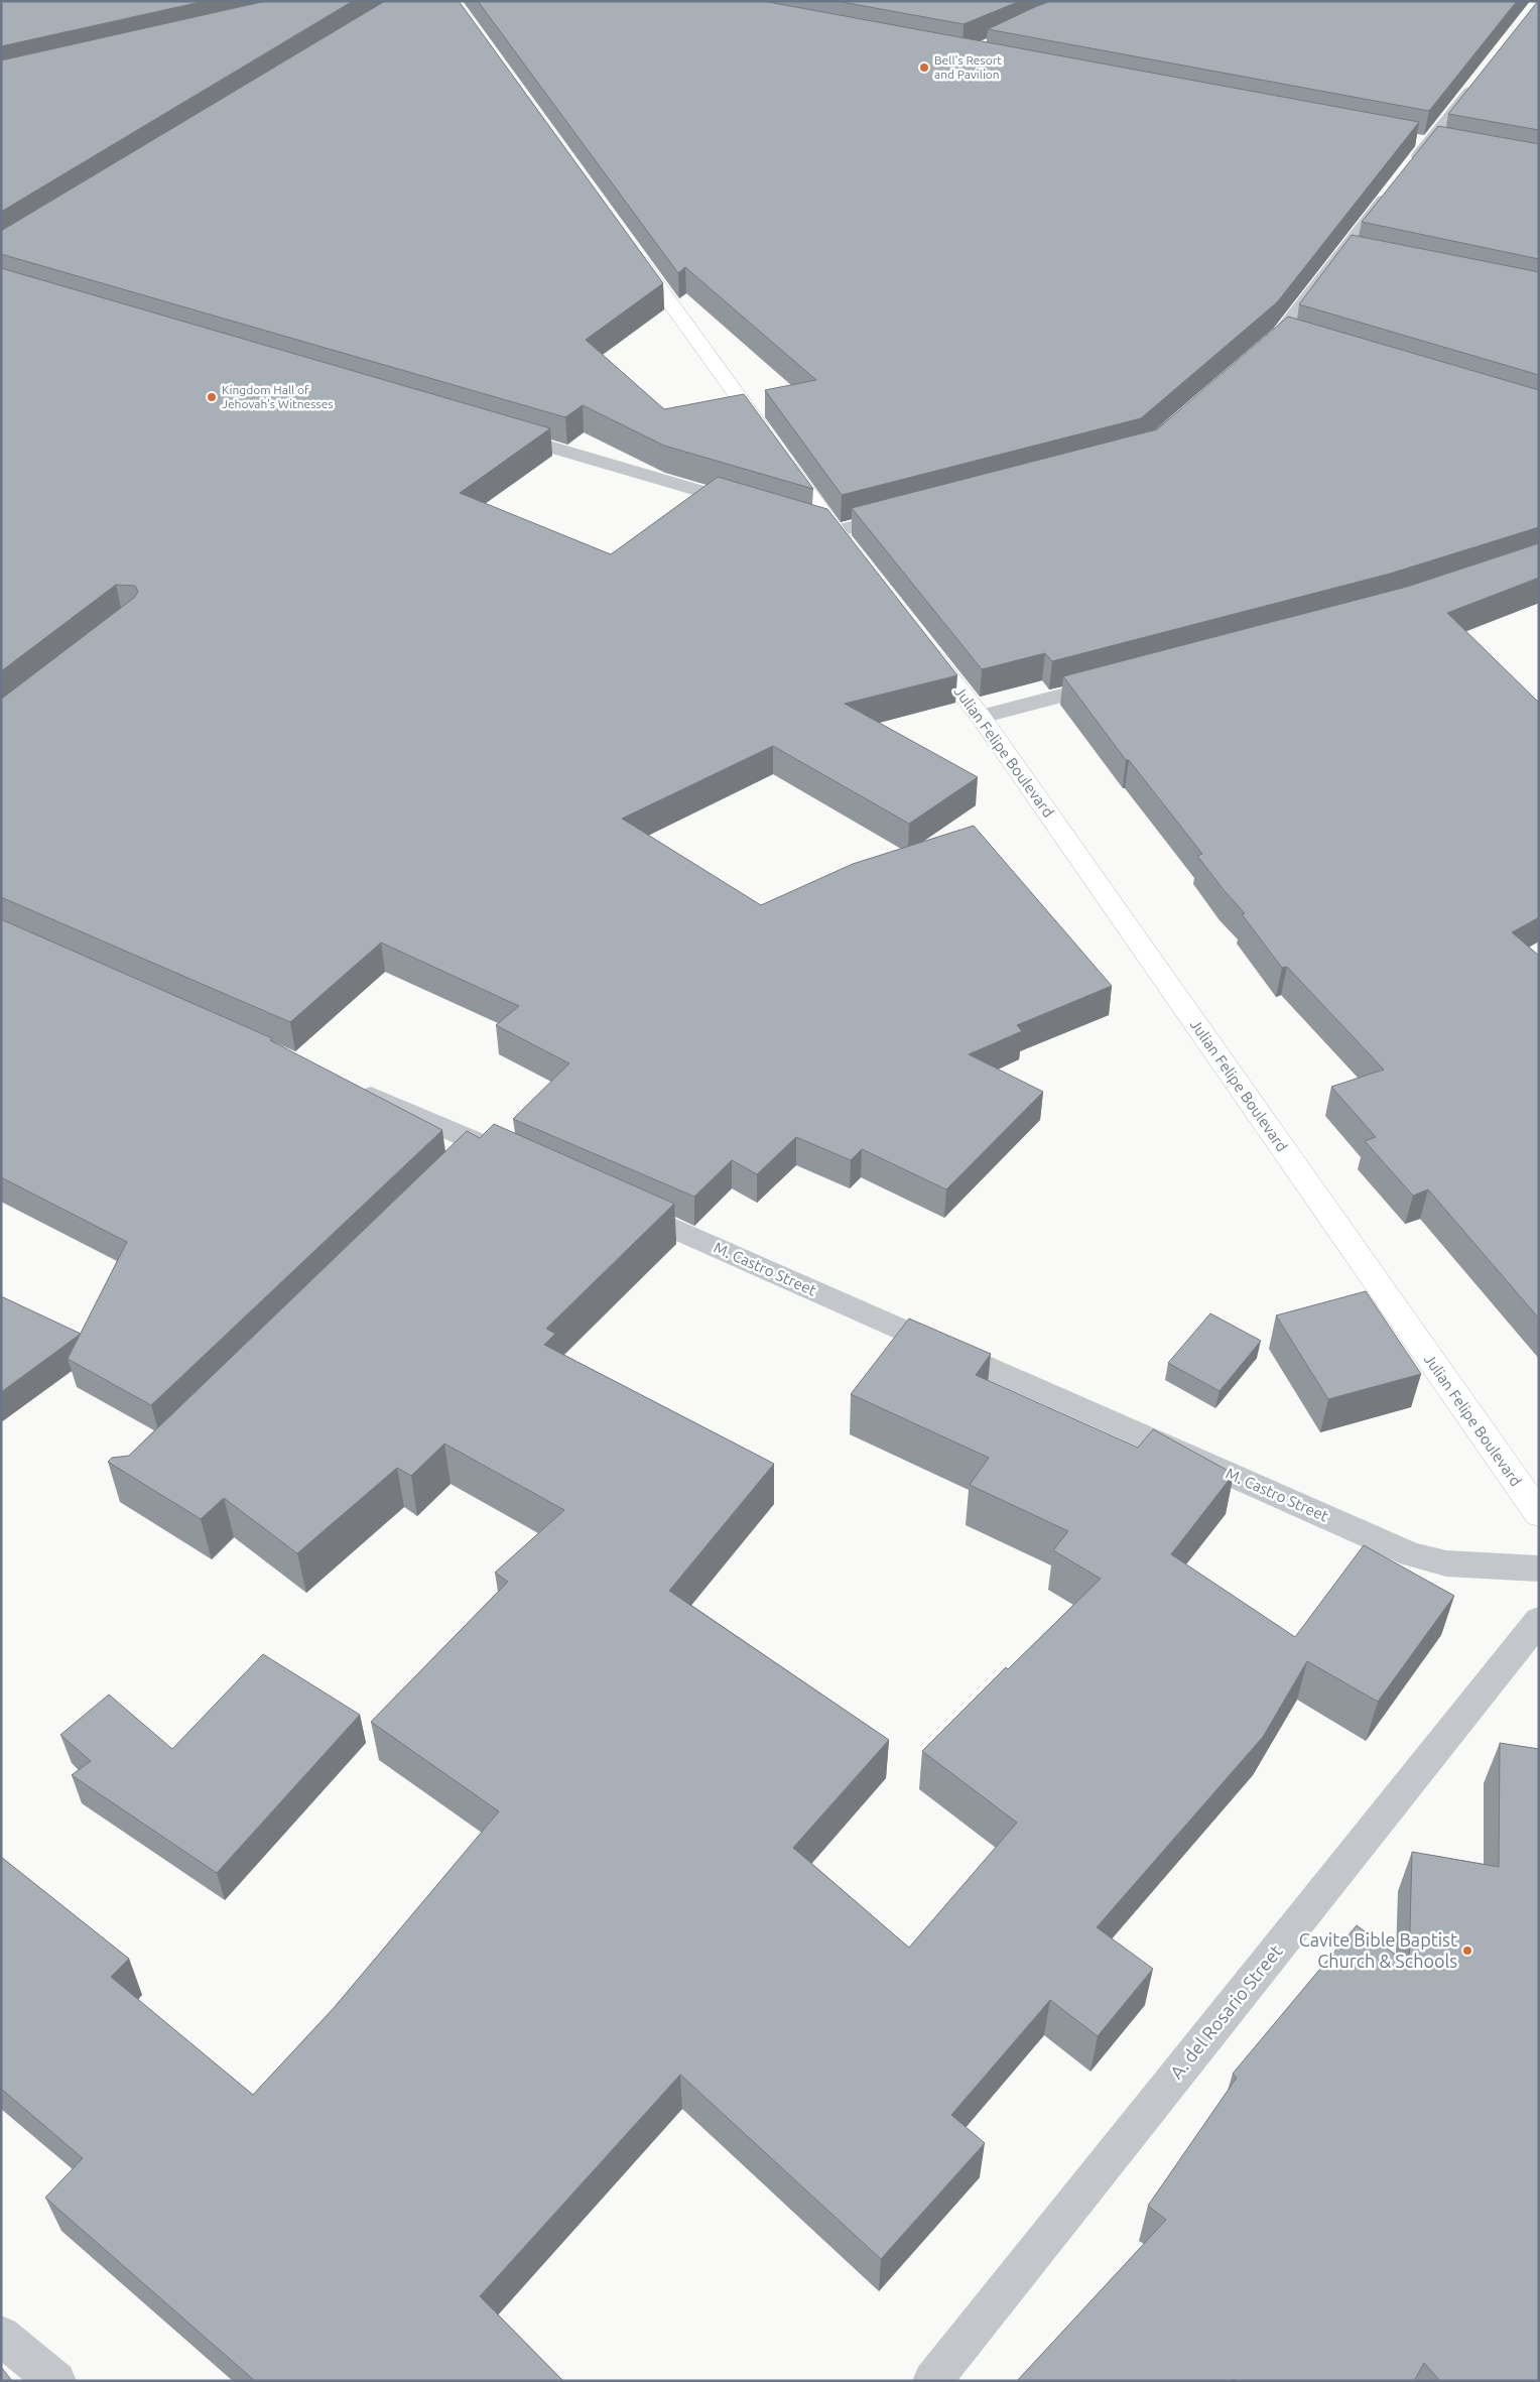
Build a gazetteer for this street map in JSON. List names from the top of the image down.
{
  "streets": {
    "main road": ["Julian Felipe Boulevard"],
    "street": ["M. Castro Street", "A. del Rosario Street"]
  },
  "places": ["Bell's Resort and Pavilion", "Kingdom Hall of Jehovah's Witnesses", "Cavite Bible Baptist Church & Schools"]
}
